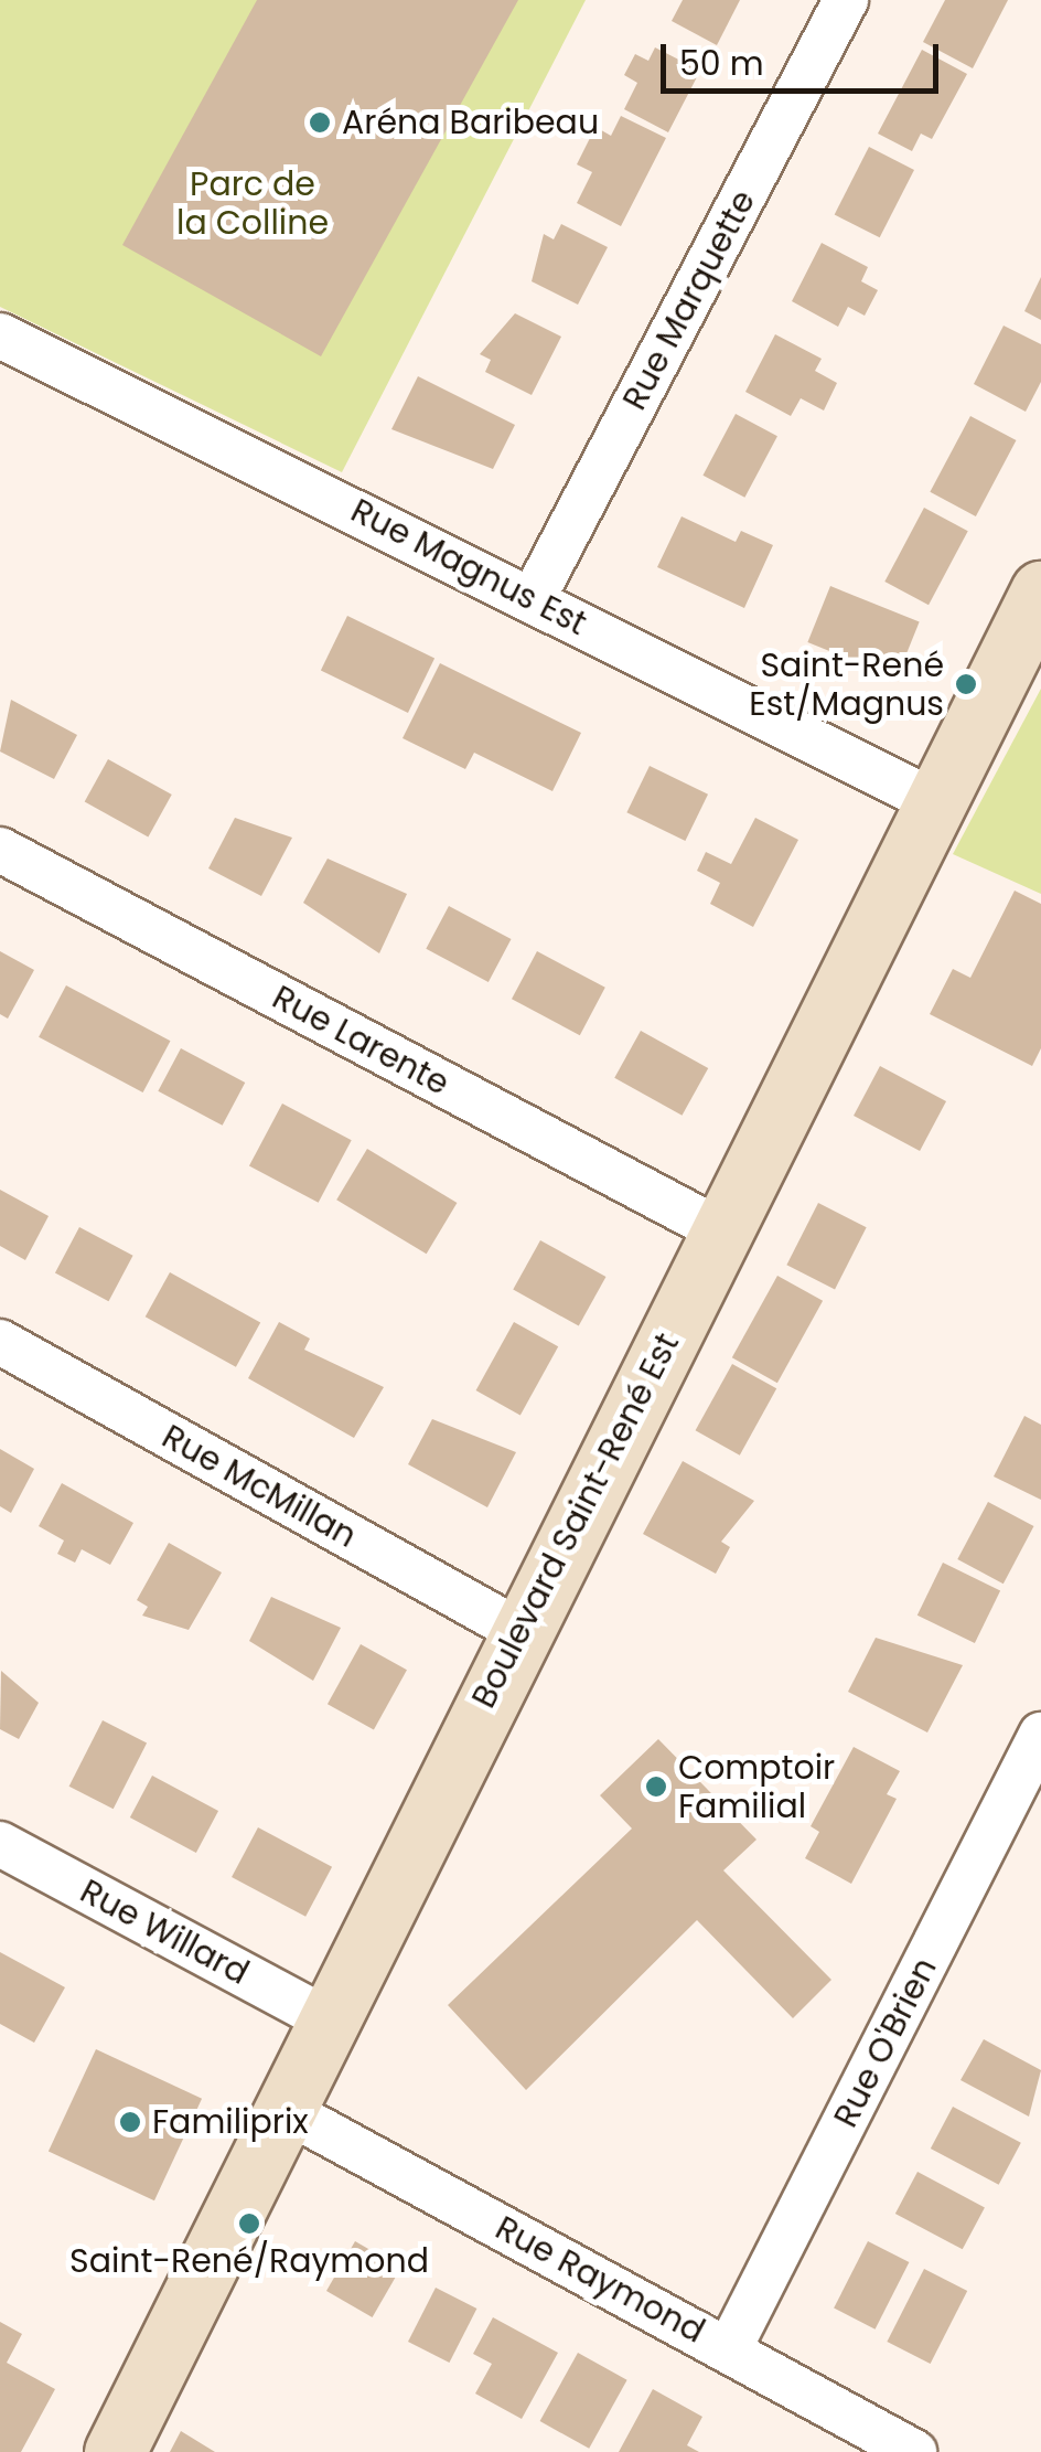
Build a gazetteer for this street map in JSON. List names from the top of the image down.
{
  "streets": {
    "street": [
      "Rue Marquette",
      "Rue Magnus Est",
      "Rue Larente",
      "Rue McMillan",
      "Boulevard Saint-René Est",
      "Rue Willard",
      "Rue O'Brien",
      "Rue Raymond"
    ]
  },
  "crossings": [
    ["Rue Marquette", "Rue Magnus Est"],
    ["Rue Magnus Est", "Boulevard Saint-René Est"],
    ["Rue Larente", "Boulevard Saint-René Est"],
    ["Rue McMillan", "Boulevard Saint-René Est"],
    ["Boulevard Saint-René Est", "Rue Willard"],
    ["Boulevard Saint-René Est", "Rue Raymond"],
    ["Rue O'Brien", "Rue Raymond"]
  ],
  "parks": ["Parc de la Colline"],
  "places": [
    "Aréna Baribeau",
    "Saint-René Est/Magnus",
    "Comptoir Familial",
    "Familiprix",
    "Saint-René/Raymond"
  ],
  "scale_bar": "50 m"
}
